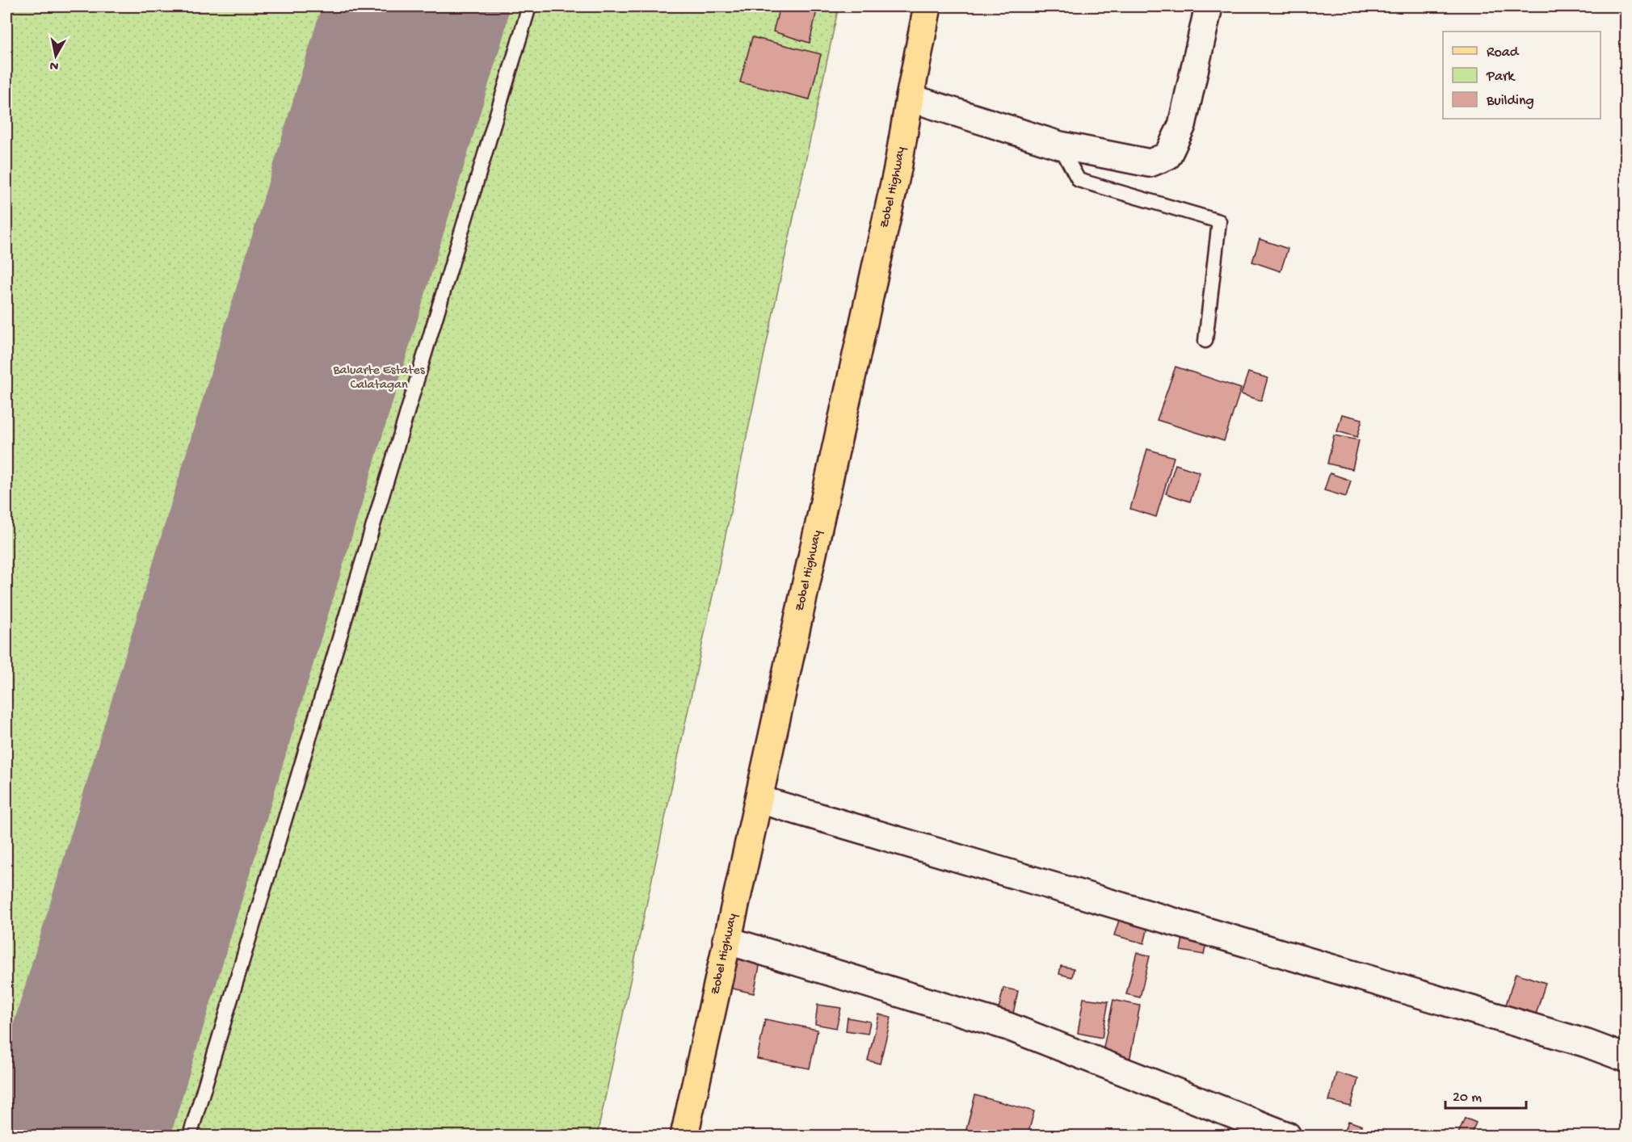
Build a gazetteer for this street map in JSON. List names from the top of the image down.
{
  "streets": {
    "main road": ["Zobel Highway"]
  },
  "parks": ["Baluarte Estates Calatagan"],
  "legend": ["Road", "Park", "Building"],
  "scale_bar": "20 m",
  "north": "bottom"
}
